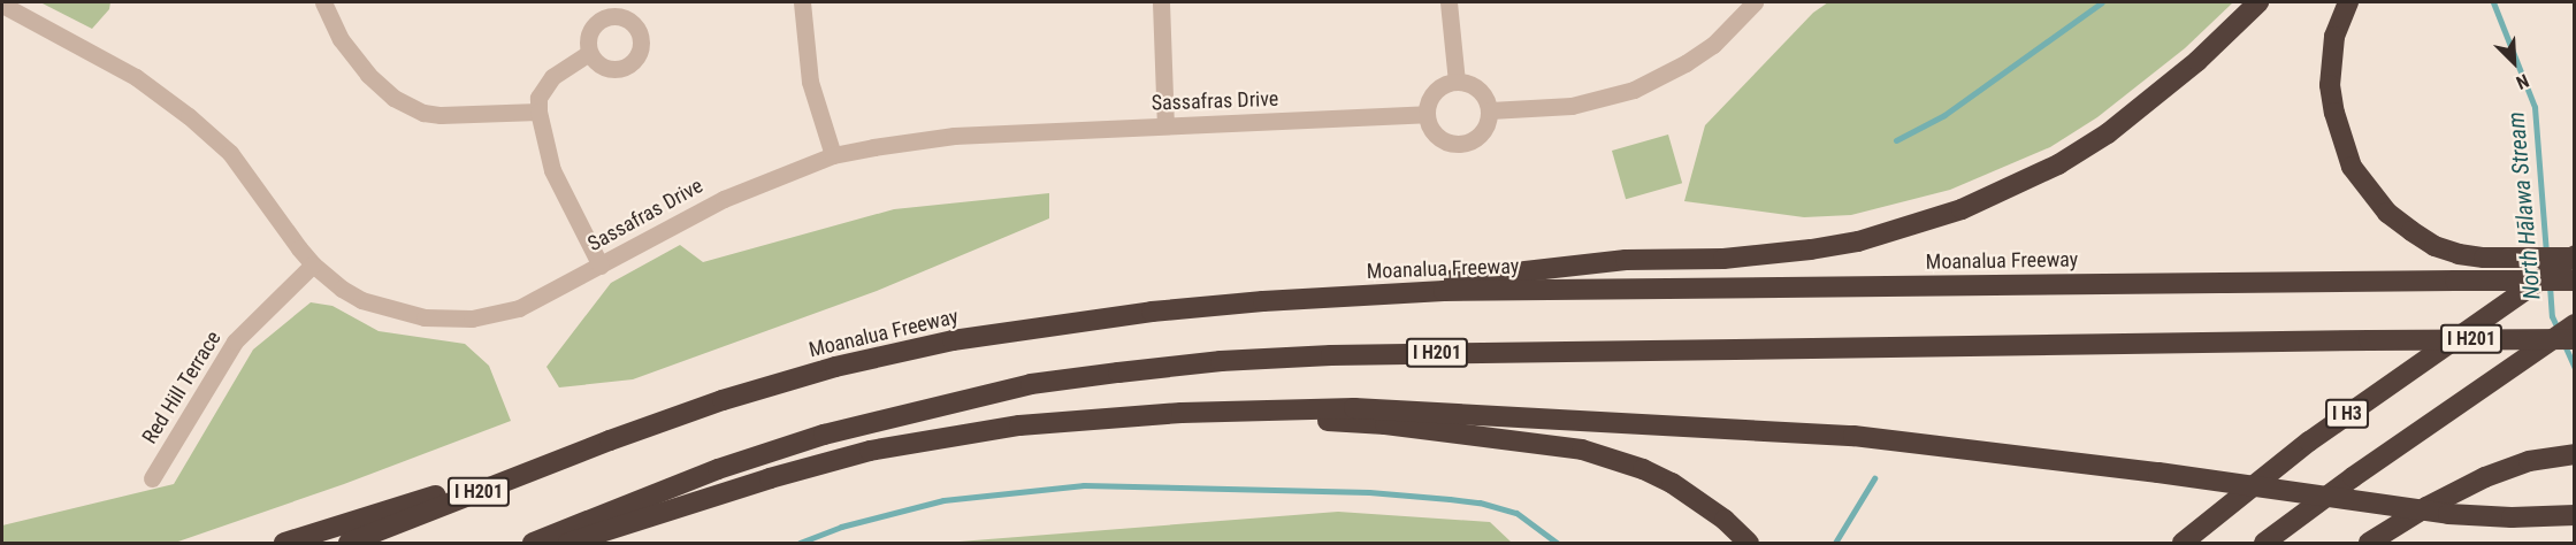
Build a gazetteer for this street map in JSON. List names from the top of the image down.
{
  "streets": {
    "highway": ["Moanalua Freeway", "I H201", "I H3"],
    "street": ["Sassafras Drive", "Red Hill Terrace"]
  },
  "crossings": [
    ["Sassafras Drive", "Red Hill Terrace"]
  ],
  "water": ["North Hālawa Stream"],
  "north": "bottom right"
}
